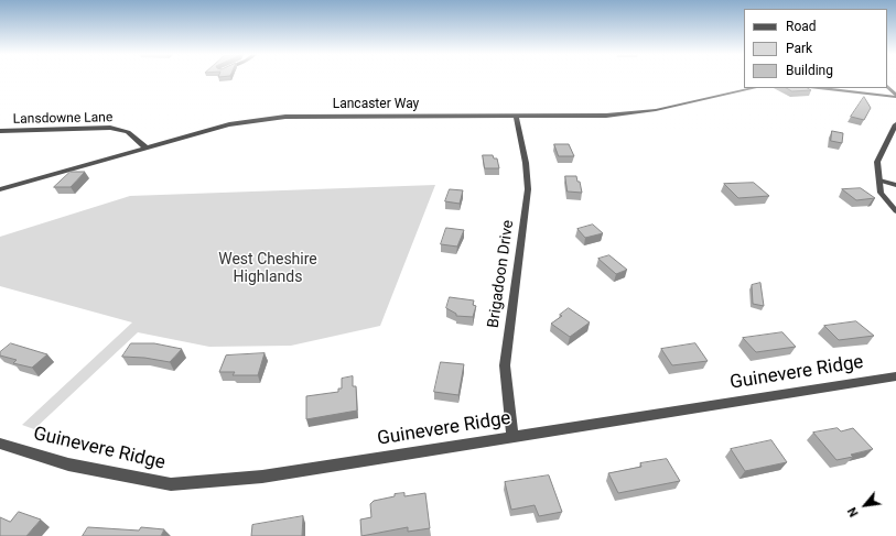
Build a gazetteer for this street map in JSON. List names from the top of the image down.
{
  "streets": {
    "street": [
      "Lancaster Way",
      "Lansdowne Lane",
      "Brigadoon Drive",
      "Guinevere Ridge"
    ]
  },
  "crossings": [
    ["Lancaster Way", "Lansdowne Lane"],
    ["Lancaster Way", "Brigadoon Drive"],
    ["Brigadoon Drive", "Guinevere Ridge"]
  ],
  "parks": ["West Cheshire Highlands"],
  "legend": ["Road", "Park", "Building"],
  "north": "bottom left"
}
